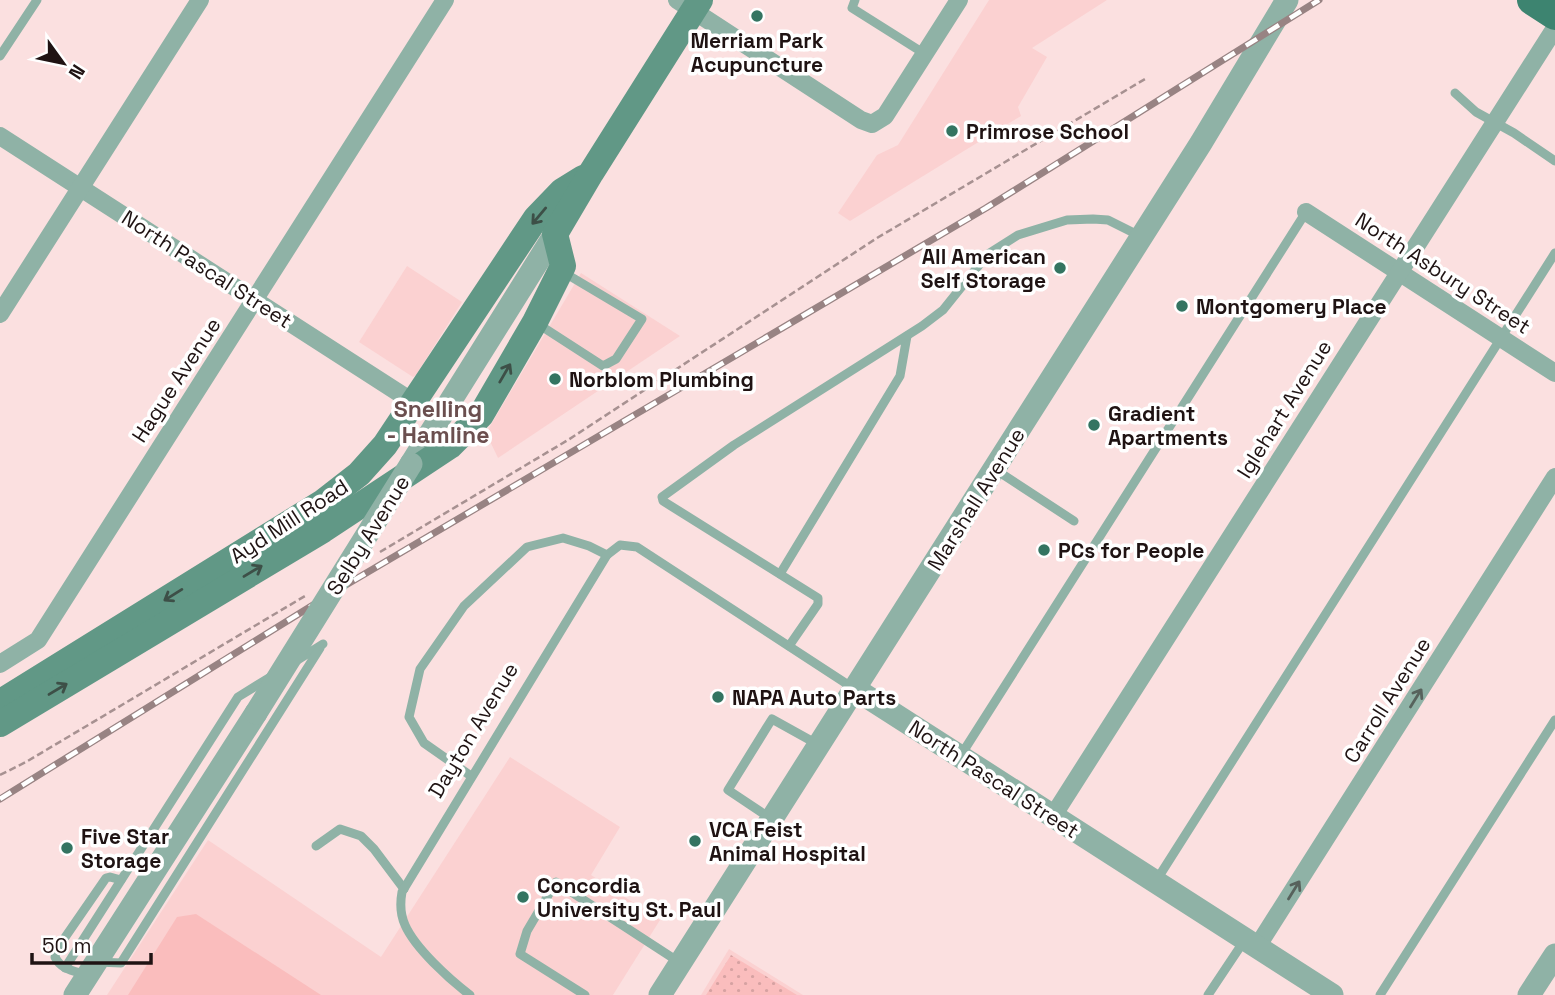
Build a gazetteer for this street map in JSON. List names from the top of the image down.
{
  "streets": {
    "main road": ["Ayd Mill Road", "Selby Avenue"],
    "street": [
      "North Pascal Street",
      "North Asbury Street",
      "Hague Avenue",
      "Iglehart Avenue",
      "Marshall Avenue",
      "Carroll Avenue"
    ],
    "lane": ["Dayton Avenue"]
  },
  "crossings": [
    ["North Pascal Street", "Hague Avenue"],
    ["North Pascal Street", "Iglehart Avenue"],
    ["North Pascal Street", "Marshall Avenue"],
    ["North Pascal Street", "Ayd Mill Road"],
    ["North Pascal Street", "Carroll Avenue"],
    ["North Pascal Street", "Dayton Avenue"],
    ["North Asbury Street", "Iglehart Avenue"],
    ["Ayd Mill Road", "Selby Avenue"]
  ],
  "one_way": ["Carroll Avenue"],
  "districts": ["Snelling - Hamline"],
  "places": [
    "Merriam Park Acupuncture",
    "Primrose School",
    "All American Self Storage",
    "Montgomery Place",
    "Norblom Plumbing",
    "Gradient Apartments",
    "PCs for People",
    "NAPA Auto Parts",
    "VCA Feist Animal Hospital",
    "Five Star Storage",
    "Concordia University St. Paul"
  ],
  "scale_bar": "50 m",
  "north": "bottom right"
}
